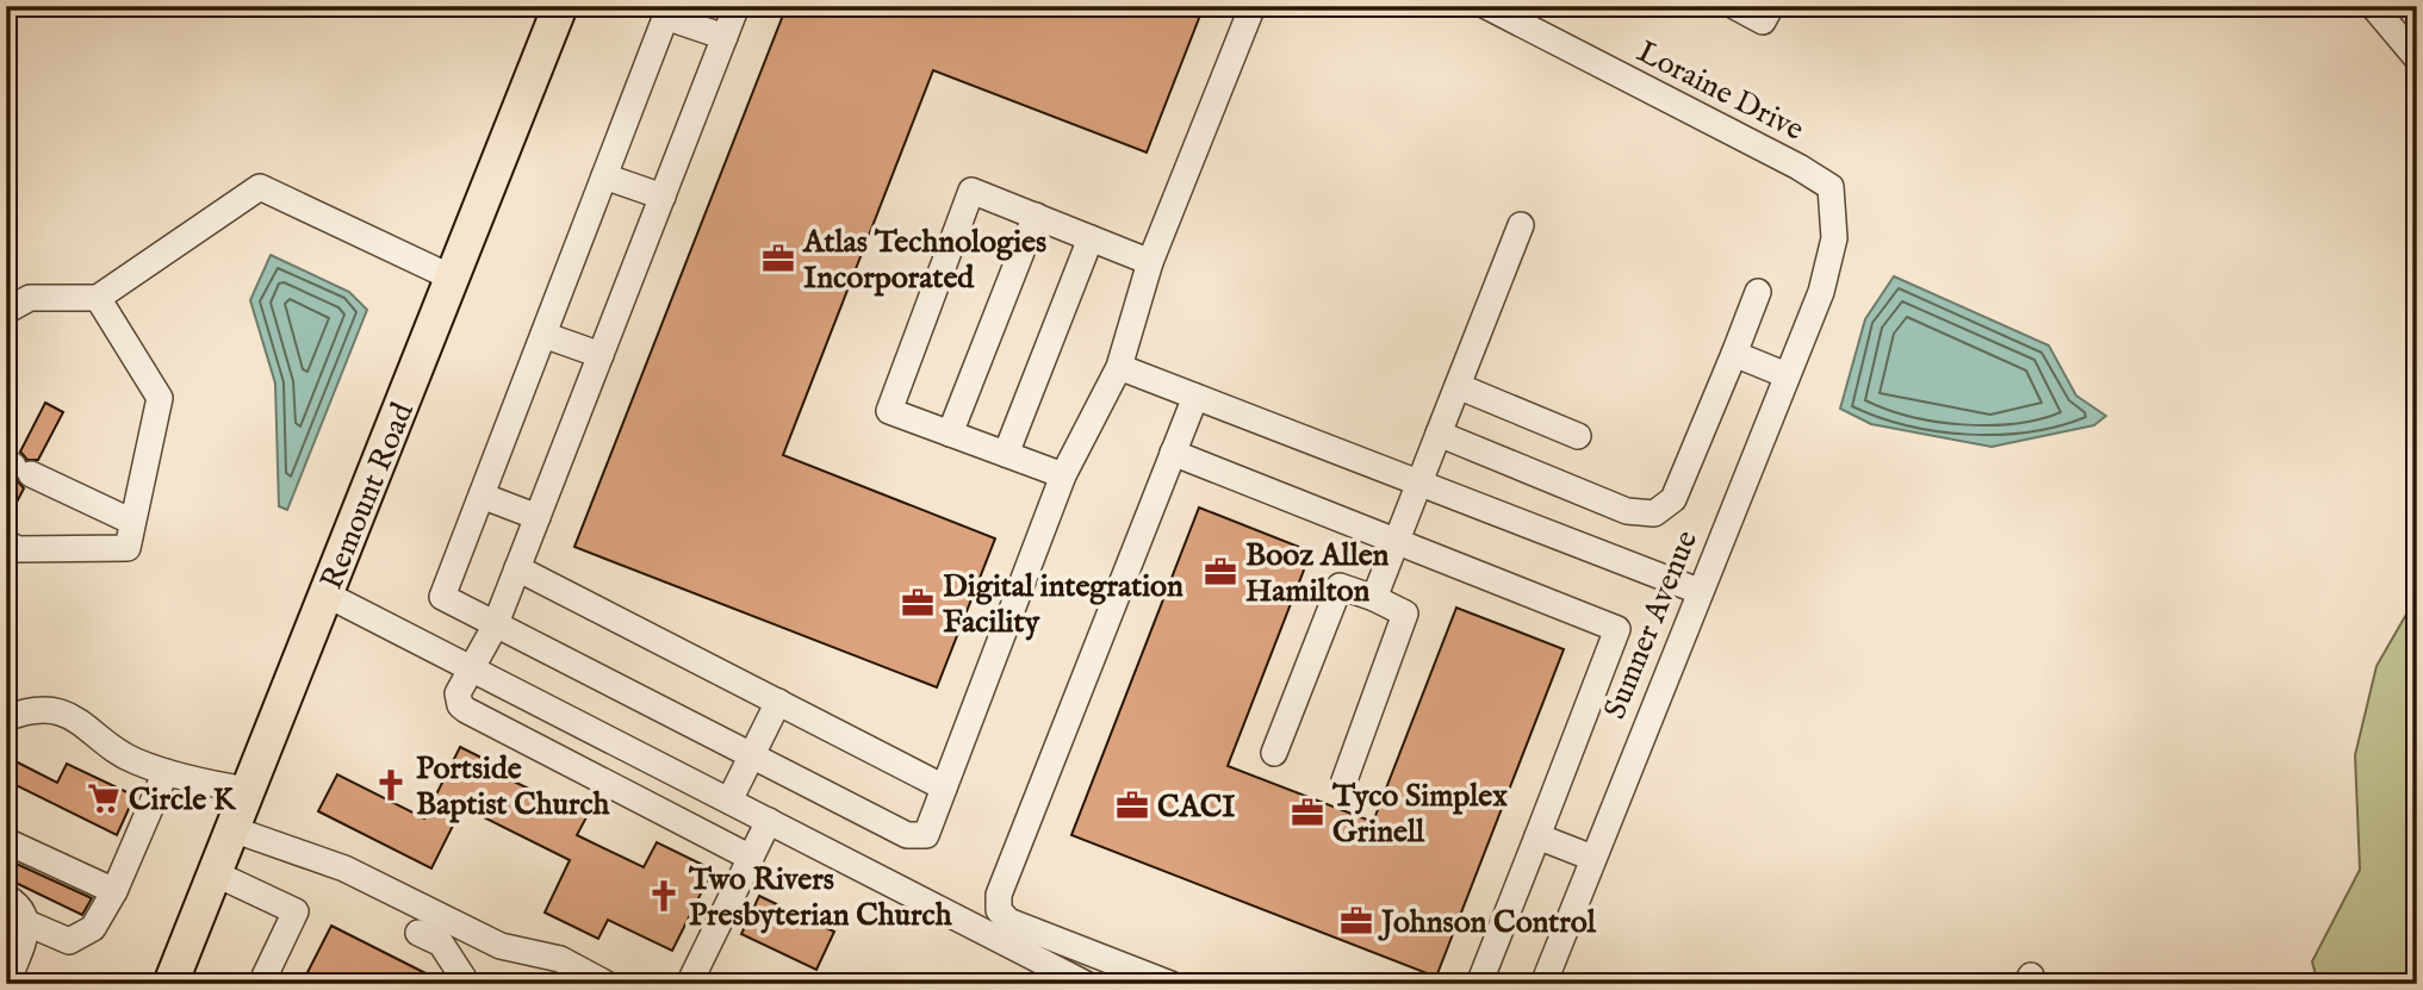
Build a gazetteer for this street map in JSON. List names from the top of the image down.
{
  "streets": {
    "main road": ["Remount Road"],
    "street": ["Loraine Drive", "Sumner Avenue"]
  },
  "crossings": [
    ["Loraine Drive", "Sumner Avenue"]
  ],
  "places": {
    "office": [
      "Atlas Technologies Incorporated",
      "Booz Allen Hamilton",
      "Digital integration Facility",
      "CACI",
      "Tyco Simplex Grinell",
      "Johnson Control"
    ],
    "church": ["Portside Baptist Church", "Two Rivers Presbyterian Church"],
    "supermarket": ["Circle K"]
  }
}
